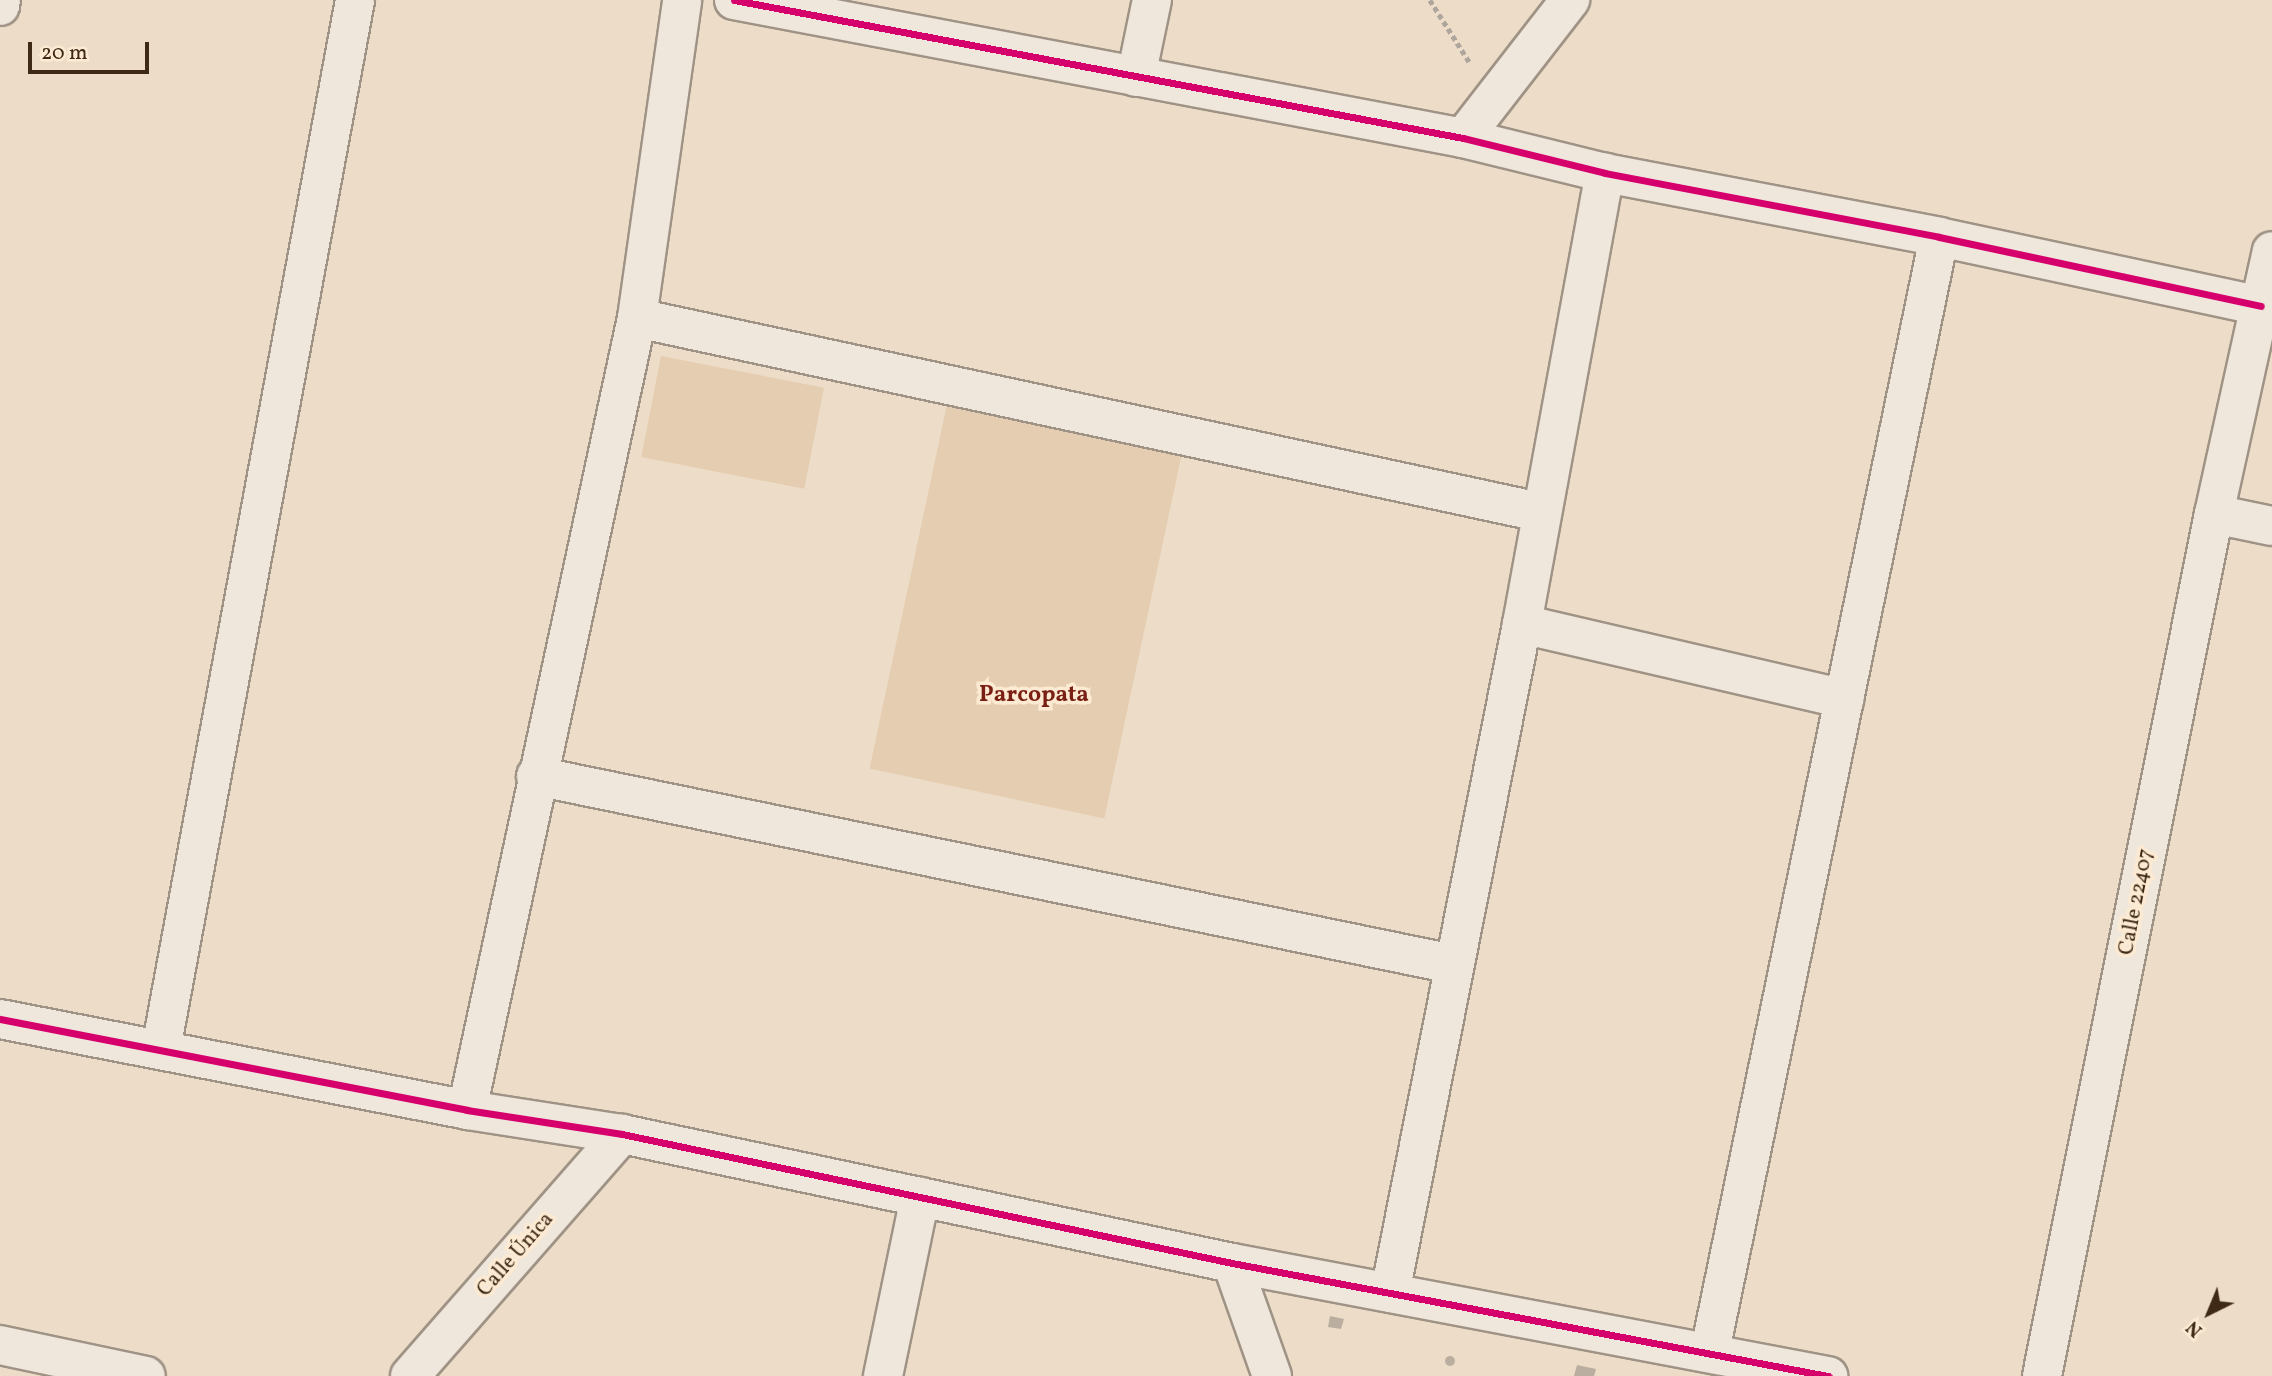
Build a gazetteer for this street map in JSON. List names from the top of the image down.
{
  "streets": {
    "street": ["Calle 22407", "Calle Única"]
  },
  "districts": ["Parcopata"],
  "scale_bar": "20 m",
  "north": "bottom left"
}
